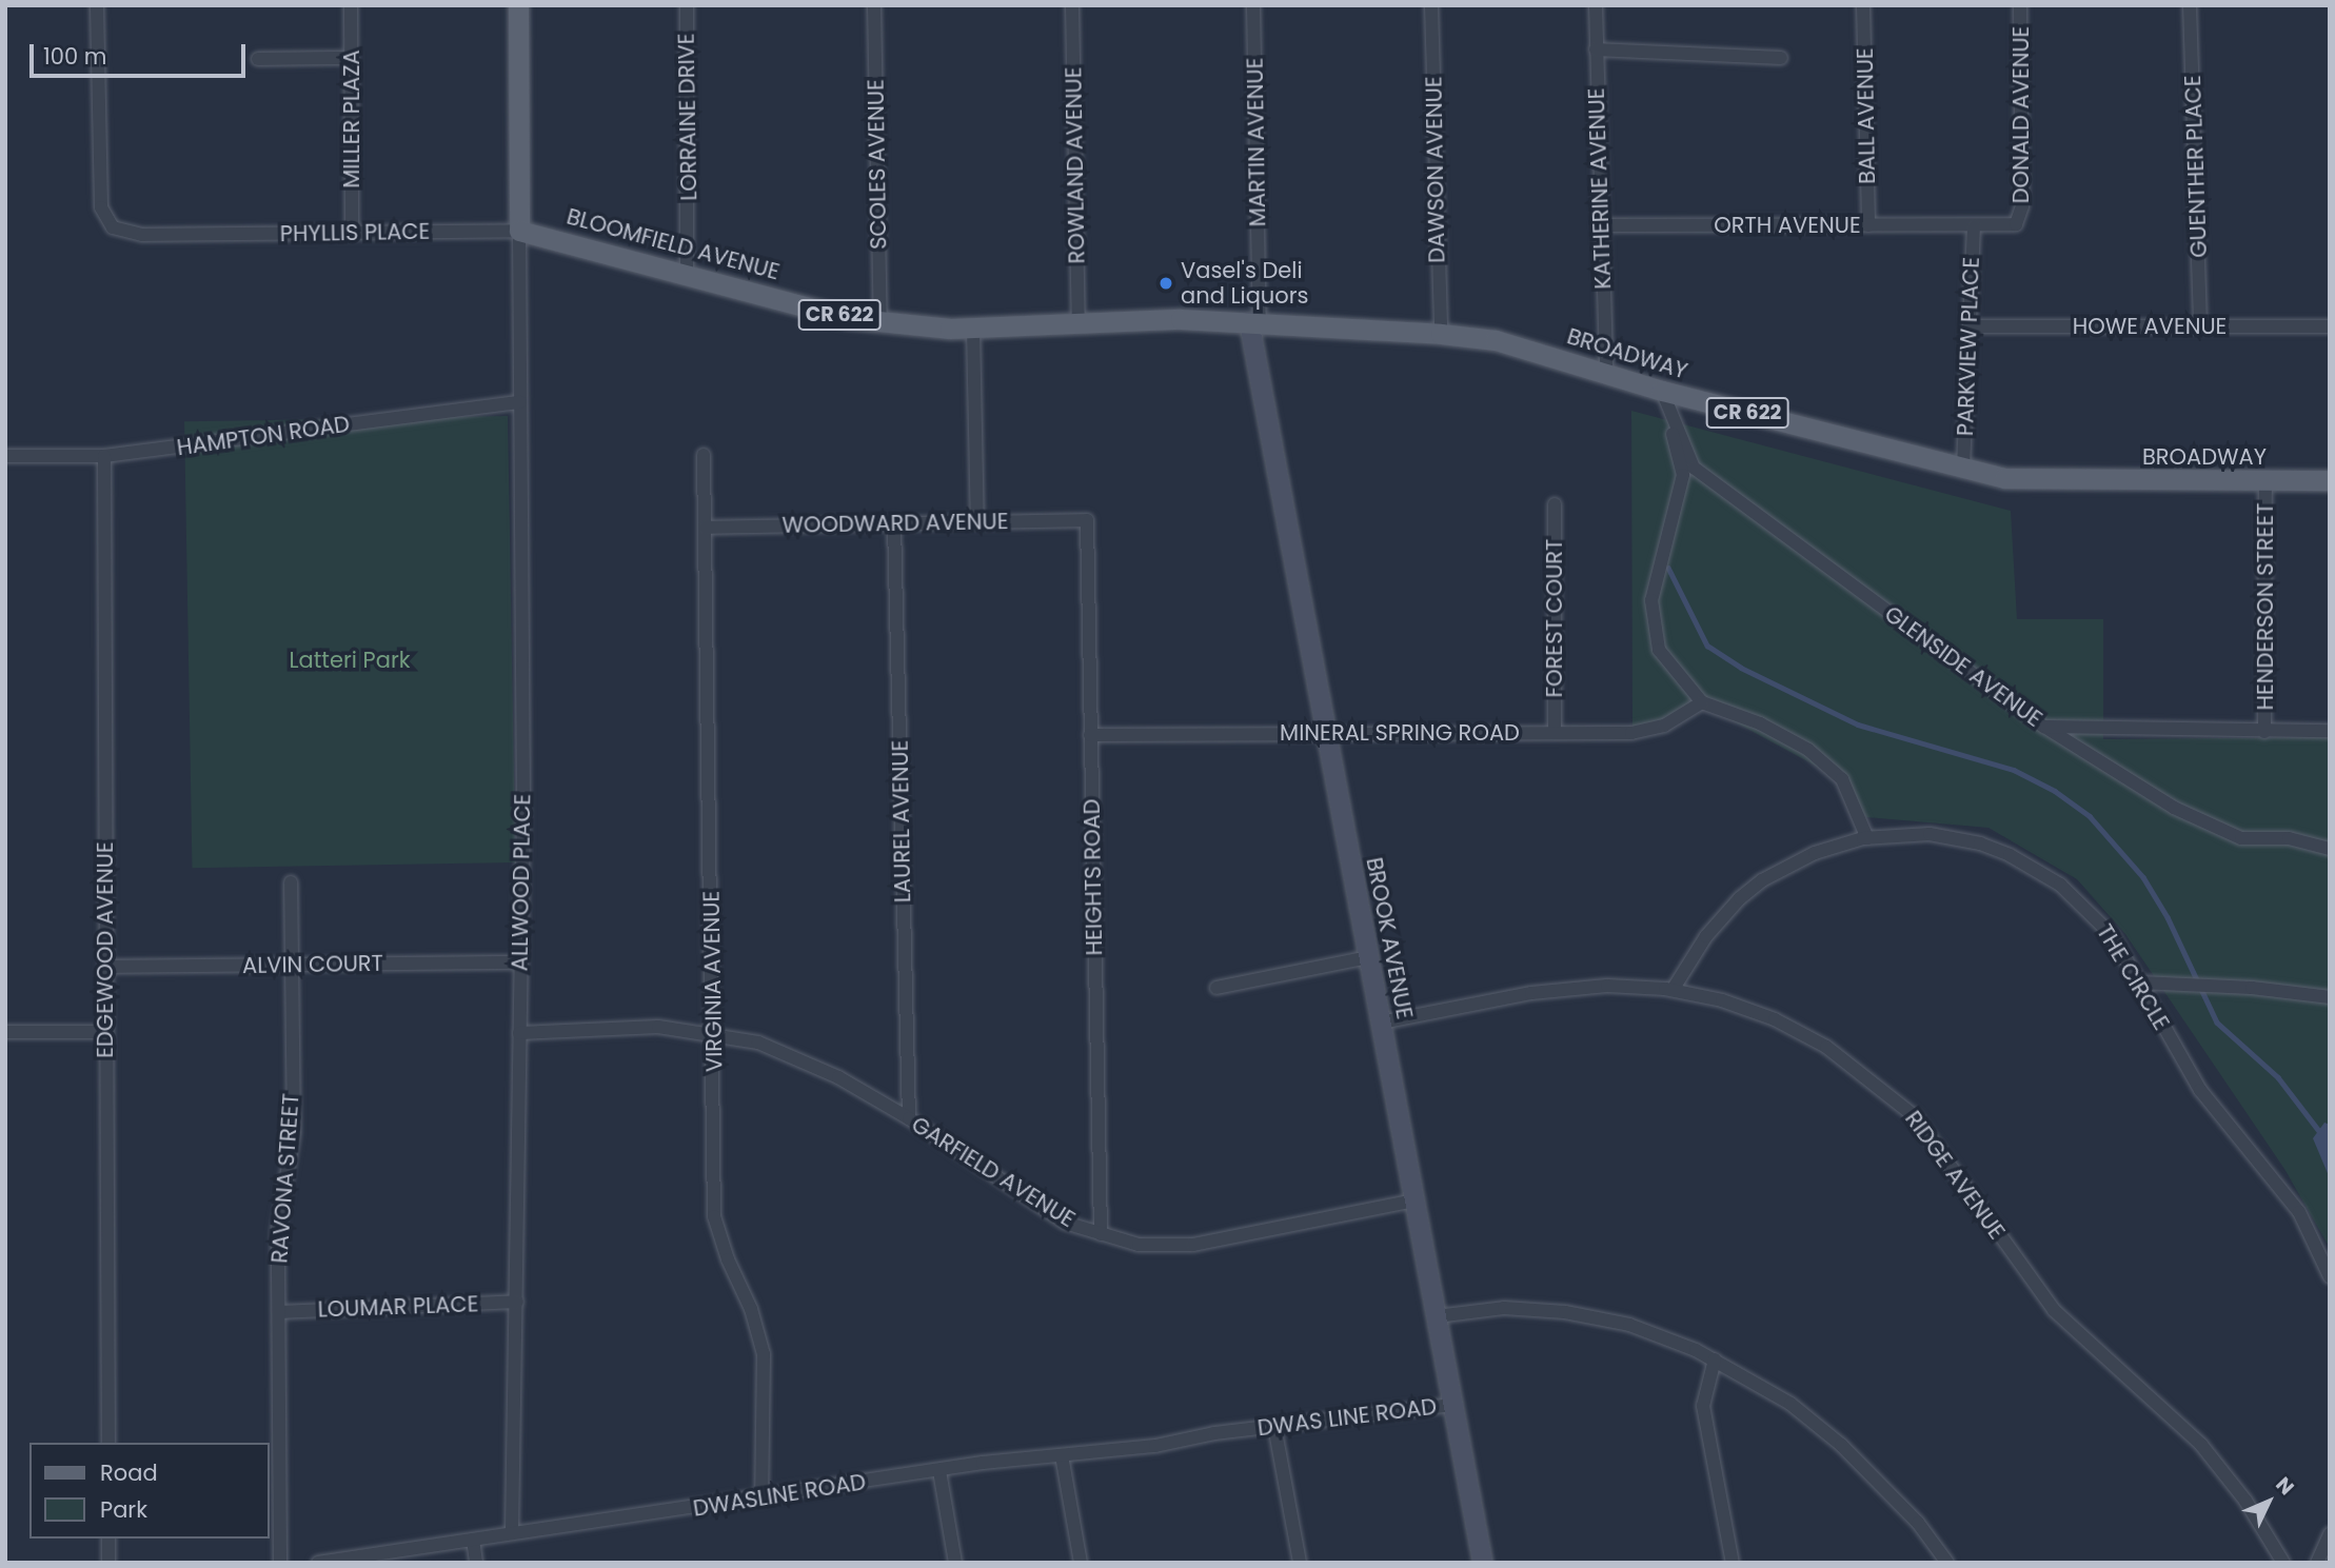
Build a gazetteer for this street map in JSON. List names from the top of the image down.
{
  "streets": {
    "main road": [
      "BLOOMFIELD AVENUE",
      "CR 622",
      "BROADWAY",
      "BROOK AVENUE"
    ],
    "street": [
      "DONALD AVENUE",
      "BALL AVENUE",
      "LORRAINE DRIVE",
      "MILLER PLAZA",
      "MARTIN AVENUE",
      "SCOLES AVENUE",
      "ROWLAND AVENUE",
      "GUENTHER PLACE",
      "DAWSON AVENUE",
      "KATHERINE AVENUE",
      "ORTH AVENUE",
      "PHYLLIS PLACE",
      "HOWE AVENUE",
      "PARKVIEW PLACE",
      "HAMPTON ROAD",
      "WOODWARD AVENUE",
      "HENDERSON STREET",
      "FOREST COURT",
      "GLENSIDE AVENUE",
      "MINERAL SPRING ROAD",
      "LAUREL AVENUE",
      "HEIGHTS ROAD",
      "ALLWOOD PLACE",
      "EDGEWOOD AVENUE",
      "ALVIN COURT",
      "THE CIRCLE",
      "VIRGINIA AVENUE",
      "GARFIELD AVENUE",
      "RIDGE AVENUE",
      "RAVONA STREET",
      "LOUMAR PLACE",
      "DWAS LINE ROAD",
      "DWASLINE ROAD"
    ]
  },
  "crossings": [
    ["DONALD AVENUE", "ORTH AVENUE"],
    ["DONALD AVENUE", "PARKVIEW PLACE"],
    ["BALL AVENUE", "ORTH AVENUE"],
    ["LORRAINE DRIVE", "BLOOMFIELD AVENUE"],
    ["MILLER PLAZA", "PHYLLIS PLACE"],
    ["MARTIN AVENUE", "BROADWAY"],
    ["MARTIN AVENUE", "BROOK AVENUE"],
    ["SCOLES AVENUE", "BLOOMFIELD AVENUE"],
    ["ROWLAND AVENUE", "BLOOMFIELD AVENUE"],
    ["GUENTHER PLACE", "HOWE AVENUE"],
    ["DAWSON AVENUE", "BROADWAY"],
    ["KATHERINE AVENUE", "ORTH AVENUE"],
    ["KATHERINE AVENUE", "BROADWAY"],
    ["ORTH AVENUE", "PARKVIEW PLACE"],
    ["PHYLLIS PLACE", "BLOOMFIELD AVENUE"],
    ["PHYLLIS PLACE", "ALLWOOD PLACE"],
    ["BLOOMFIELD AVENUE", "BROADWAY"],
    ["BLOOMFIELD AVENUE", "ALLWOOD PLACE"],
    ["HOWE AVENUE", "PARKVIEW PLACE"],
    ["PARKVIEW PLACE", "BROADWAY"],
    ["BROADWAY", "HENDERSON STREET"],
    ["BROADWAY", "GLENSIDE AVENUE"],
    ["BROADWAY", "BROOK AVENUE"],
    ["HAMPTON ROAD", "ALLWOOD PLACE"],
    ["HAMPTON ROAD", "EDGEWOOD AVENUE"],
    ["WOODWARD AVENUE", "LAUREL AVENUE"],
    ["WOODWARD AVENUE", "HEIGHTS ROAD"],
    ["WOODWARD AVENUE", "VIRGINIA AVENUE"],
    ["FOREST COURT", "MINERAL SPRING ROAD"],
    ["MINERAL SPRING ROAD", "HEIGHTS ROAD"],
    ["MINERAL SPRING ROAD", "BROOK AVENUE"],
    ["LAUREL AVENUE", "GARFIELD AVENUE"],
    ["HEIGHTS ROAD", "GARFIELD AVENUE"],
    ["ALLWOOD PLACE", "ALVIN COURT"],
    ["ALLWOOD PLACE", "GARFIELD AVENUE"],
    ["ALLWOOD PLACE", "LOUMAR PLACE"],
    ["ALLWOOD PLACE", "DWASLINE ROAD"],
    ["BROOK AVENUE", "GARFIELD AVENUE"],
    ["BROOK AVENUE", "RIDGE AVENUE"],
    ["BROOK AVENUE", "DWAS LINE ROAD"],
    ["EDGEWOOD AVENUE", "ALVIN COURT"],
    ["ALVIN COURT", "RAVONA STREET"],
    ["THE CIRCLE", "RIDGE AVENUE"],
    ["VIRGINIA AVENUE", "GARFIELD AVENUE"],
    ["VIRGINIA AVENUE", "DWASLINE ROAD"],
    ["RAVONA STREET", "LOUMAR PLACE"],
    ["DWAS LINE ROAD", "DWASLINE ROAD"]
  ],
  "parks": ["Latteri Park"],
  "places": ["Vasel's Deli and Liquors"],
  "legend": ["Road", "Park"],
  "scale_bar": "100 m",
  "north": "top right"
}
